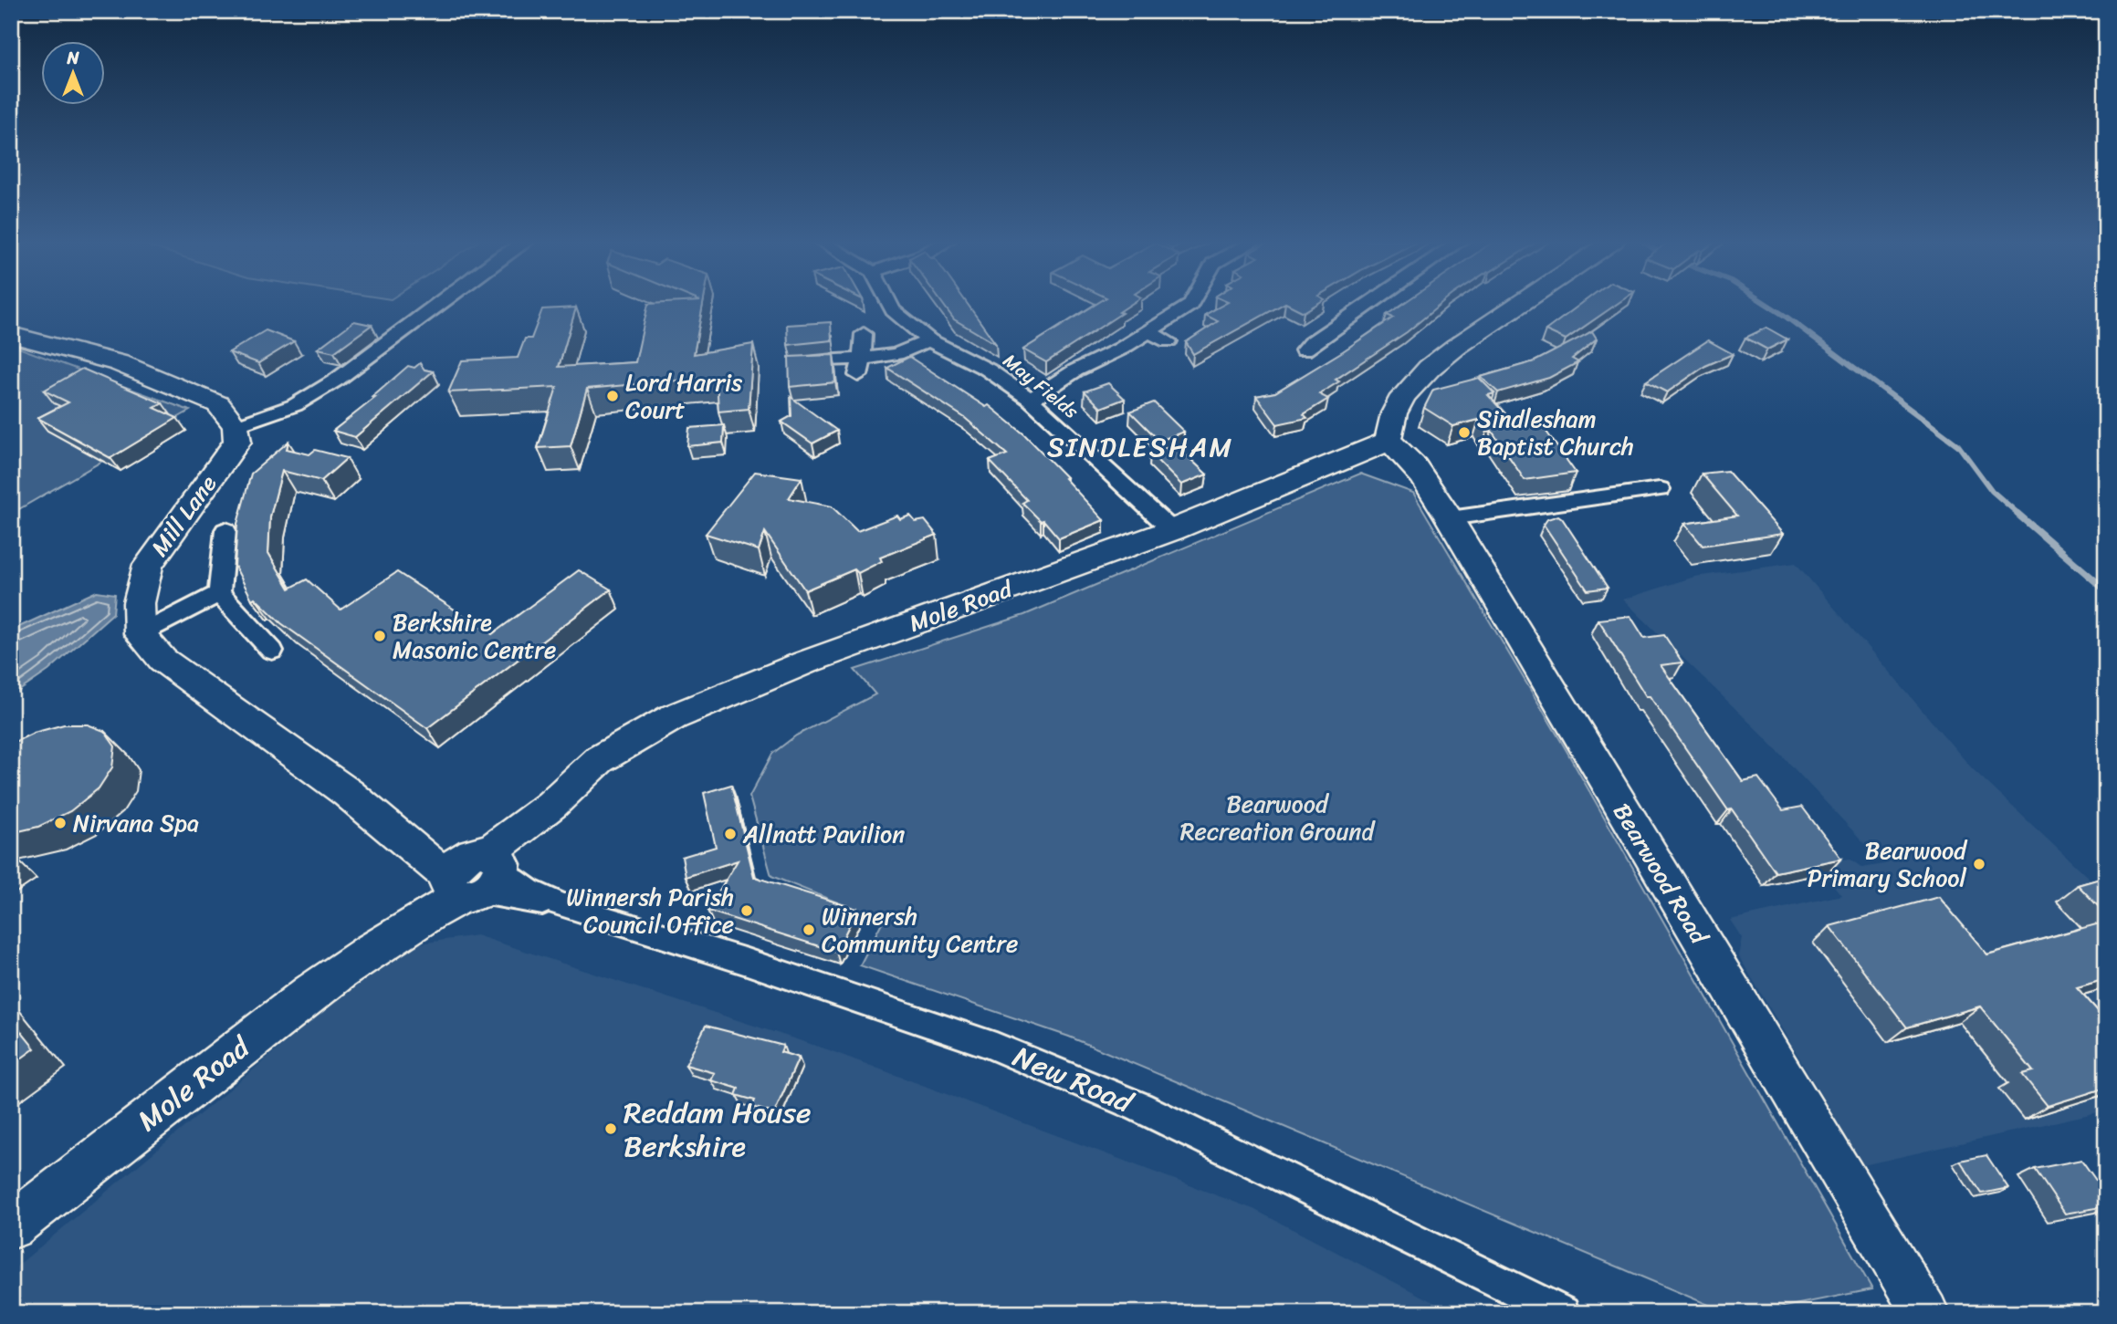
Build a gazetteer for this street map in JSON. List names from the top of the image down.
{
  "streets": {
    "street": [
      "May Fields",
      "Mill Lane",
      "Mole Road",
      "Bearwood Road",
      "New Road"
    ]
  },
  "crossings": [
    ["May Fields", "Mole Road"],
    ["Mole Road", "Bearwood Road"],
    ["Mole Road", "New Road"]
  ],
  "districts": ["SINDLESHAM"],
  "parks": ["Bearwood Recreation Ground"],
  "places": [
    "Lord Harris Court",
    "Sindlesham Baptist Church",
    "Berkshire Masonic Centre",
    "Nirvana Spa",
    "Allnatt Pavilion",
    "Bearwood Primary School",
    "Winnersh Parish Council Office",
    "Winnersh Community Centre",
    "Reddam House Berkshire"
  ],
  "north": "top"
}
